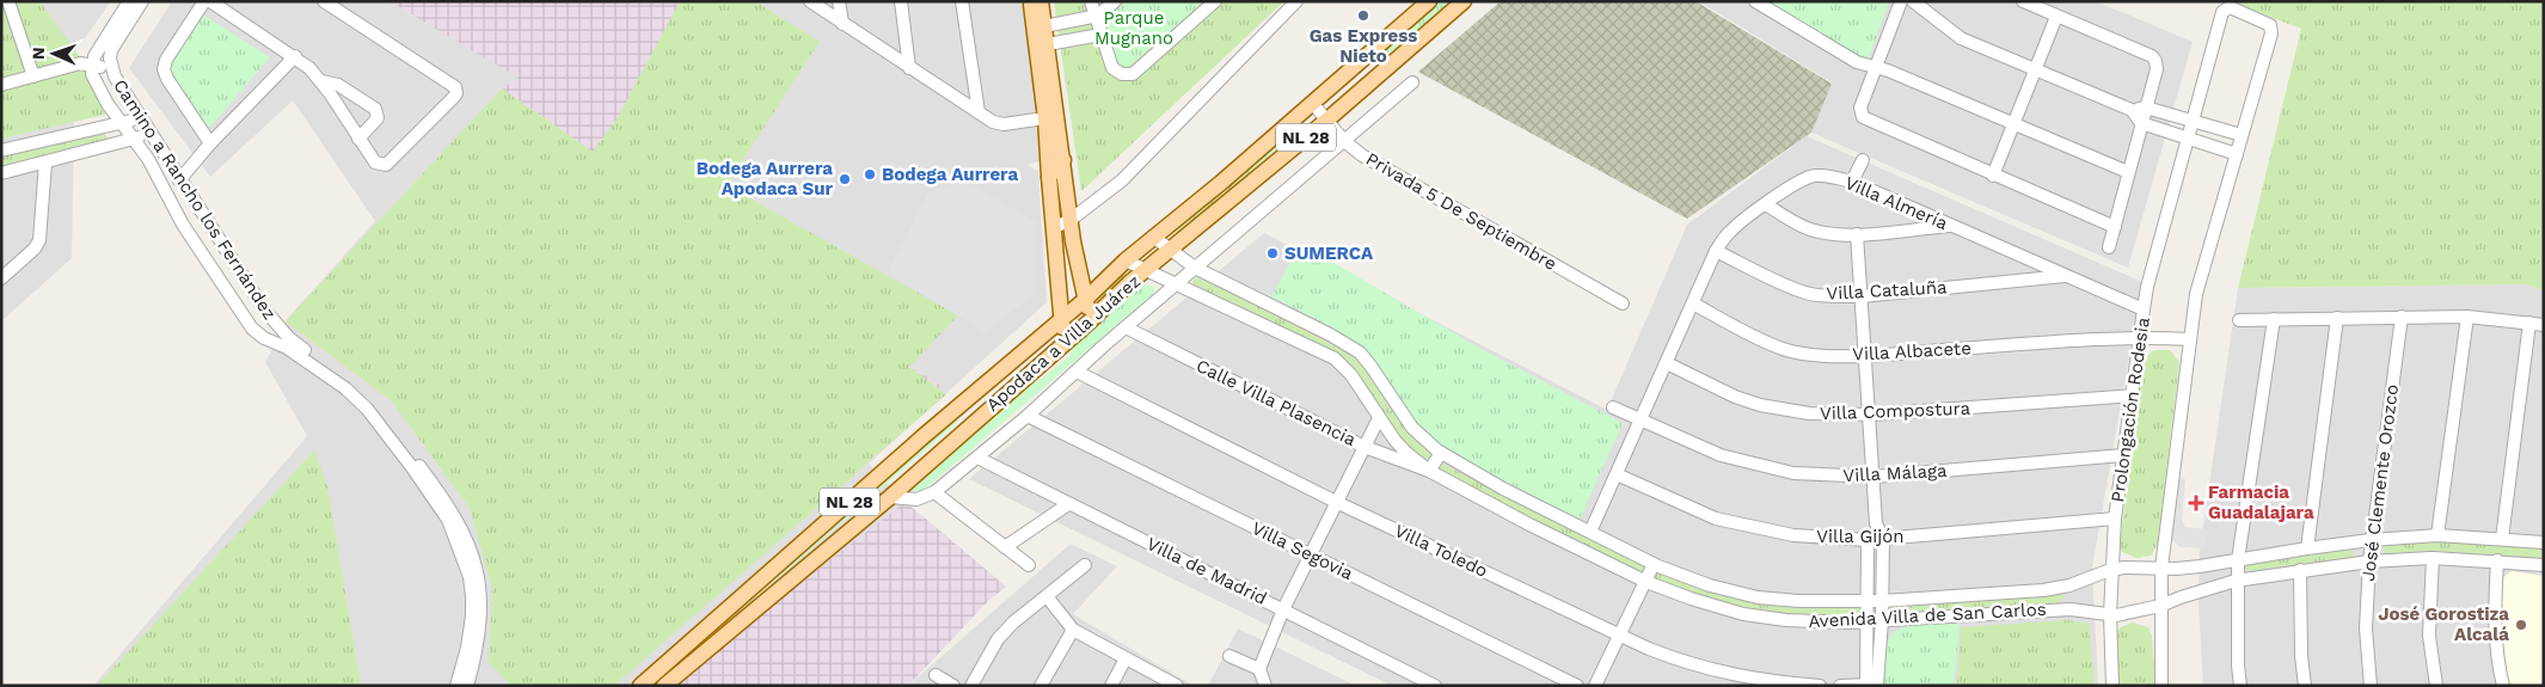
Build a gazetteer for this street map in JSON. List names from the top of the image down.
{
  "streets": {
    "main road": ["NL 28", "Apodaca a Villa Juárez"],
    "street": [
      "Camino a Rancho los Fernández",
      "Villa Almería",
      "Privada 5 De Septiembre",
      "Villa Cataluña",
      "Villa Albacete",
      "Calle Villa Plasencia",
      "Prolongación Rodesia",
      "Villa Compostura",
      "Villa Málaga",
      "José Clemente Orozco",
      "Villa Gijón",
      "Villa Segovia",
      "Villa Toledo",
      "Villa de Madrid",
      "Avenida Villa de San Carlos"
    ]
  },
  "crossings": [
    ["Villa Almería", "Villa Cataluña"],
    ["Villa Almería", "Villa Albacete"],
    ["Villa Almería", "Prolongación Rodesia"],
    ["Villa Almería", "Villa Compostura"],
    ["Villa Almería", "Villa Málaga"],
    ["Villa Almería", "Villa Gijón"],
    ["Villa Almería", "Avenida Villa de San Carlos"],
    ["Privada 5 De Septiembre", "Apodaca a Villa Juárez"],
    ["Apodaca a Villa Juárez", "Avenida Villa de San Carlos"],
    ["Villa Albacete", "Prolongación Rodesia"],
    ["Calle Villa Plasencia", "Avenida Villa de San Carlos"],
    ["Prolongación Rodesia", "Villa Compostura"],
    ["Prolongación Rodesia", "Villa Málaga"],
    ["Prolongación Rodesia", "Villa Gijón"],
    ["Prolongación Rodesia", "Avenida Villa de San Carlos"],
    ["José Clemente Orozco", "Avenida Villa de San Carlos"]
  ],
  "parks": ["Parque Mugnano"],
  "places": {
    "other": [
      "Gas Express Nieto",
      "Bodega Aurrera",
      "Bodega Aurrera Apodaca Sur",
      "SUMERCA",
      "José Gorostiza Alcalá"
    ],
    "health": ["Farmacia Guadalajara"]
  },
  "north": "left"
}
